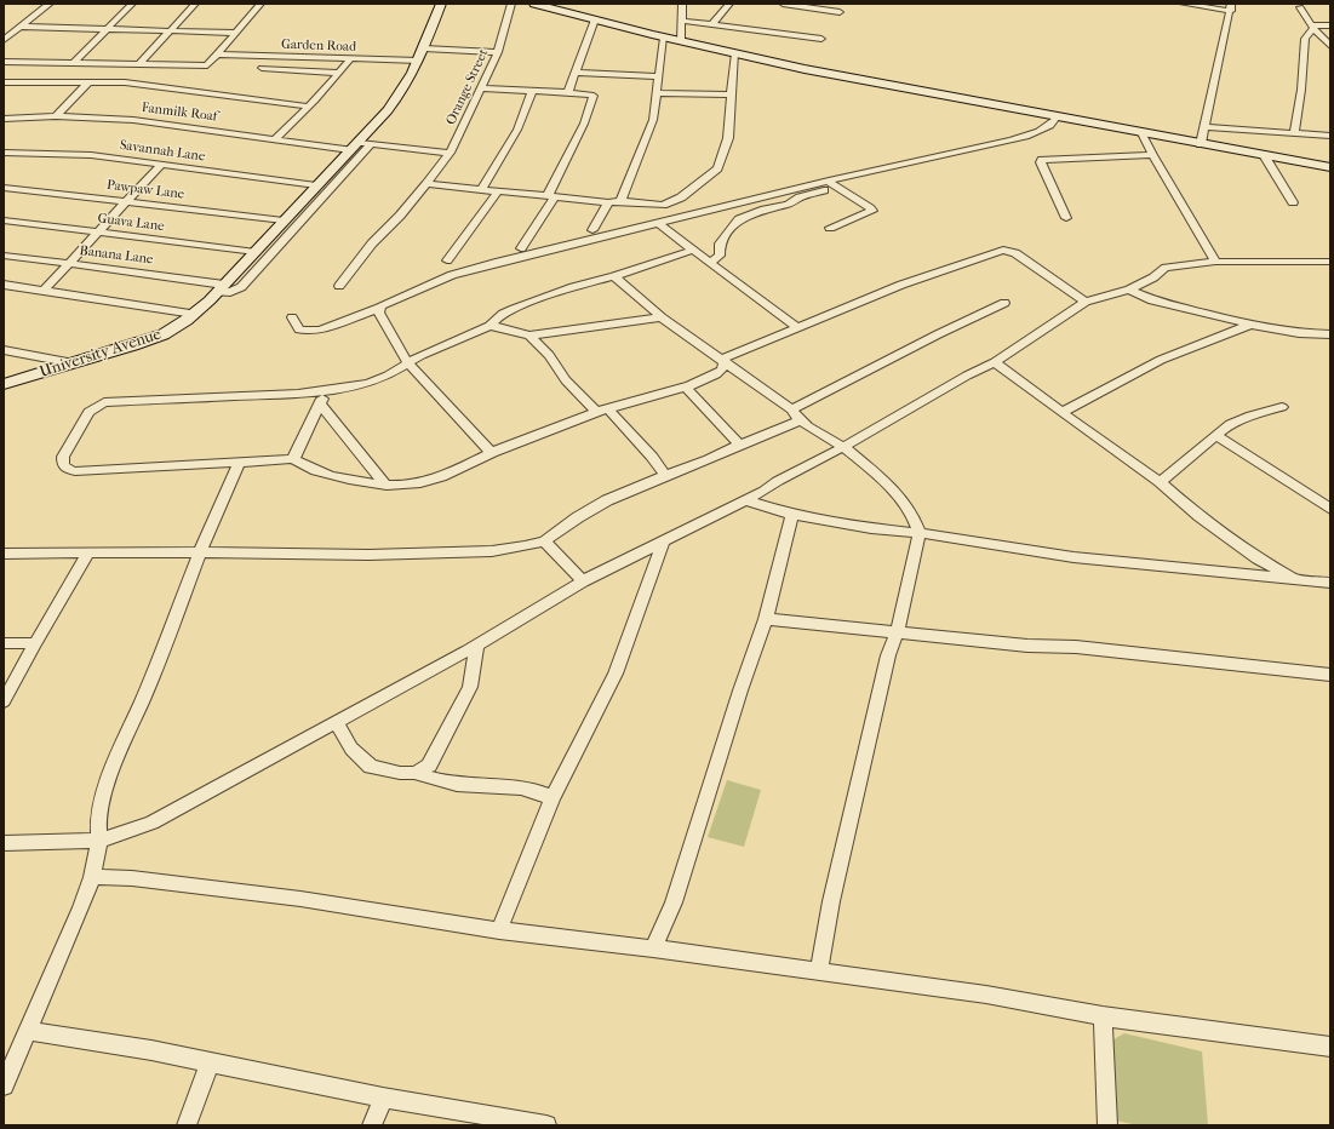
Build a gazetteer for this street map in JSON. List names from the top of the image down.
{
  "streets": {
    "street": [
      "Garden Road",
      "Orange Street",
      "Fanmilk Roaf",
      "Savannah Lane",
      "Pawpaw Lane",
      "Guava Lane",
      "Banana Lane",
      "University Avenue"
    ]
  },
  "crossings": [
    ["Garden Road", "University Avenue"],
    ["Orange Street", "Fanmilk Roaf"],
    ["Fanmilk Roaf", "Banana Lane"],
    ["Fanmilk Roaf", "University Avenue"],
    ["Savannah Lane", "University Avenue"],
    ["Pawpaw Lane", "University Avenue"],
    ["Guava Lane", "University Avenue"],
    ["Banana Lane", "University Avenue"]
  ]
}
